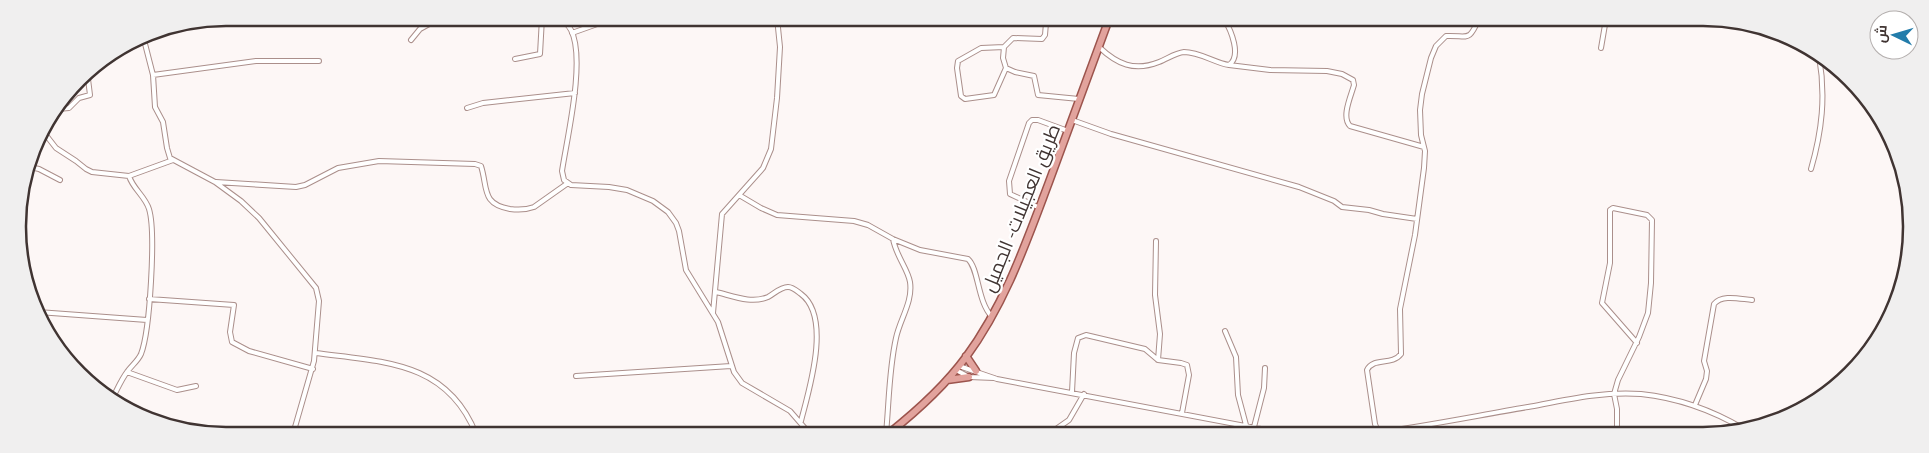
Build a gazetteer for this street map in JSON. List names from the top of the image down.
{
  "streets": {
    "main road": ["طريق العجيلات- الجميل"]
  },
  "north": "left"
}
